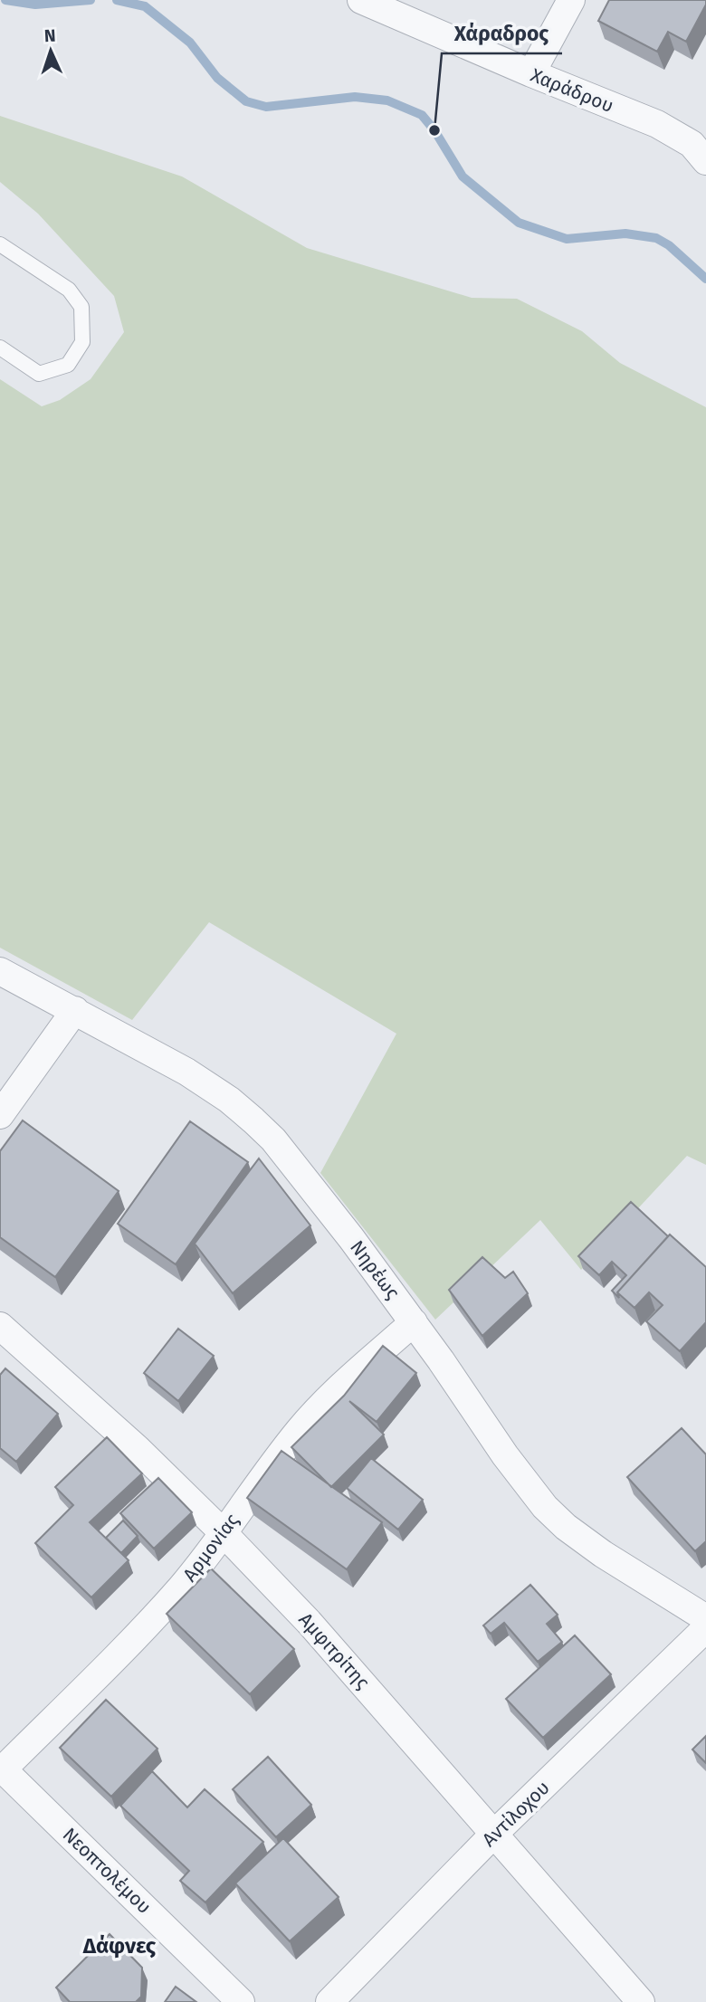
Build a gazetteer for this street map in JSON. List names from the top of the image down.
{
  "streets": {
    "street": [
      "Χαράδρου",
      "Νηρέως",
      "Αρμονίας",
      "Αμφιτρίτης",
      "Αντίλοχου",
      "Νεοπτολέμου"
    ]
  },
  "crossings": [
    ["Νηρέως", "Αρμονίας"],
    ["Αρμονίας", "Αμφιτρίτης"],
    ["Αρμονίας", "Νεοπτολέμου"],
    ["Αμφιτρίτης", "Αντίλοχου"]
  ],
  "districts": ["Δάφνες"],
  "places": ["Χάραδρος"],
  "north": "top"
}
